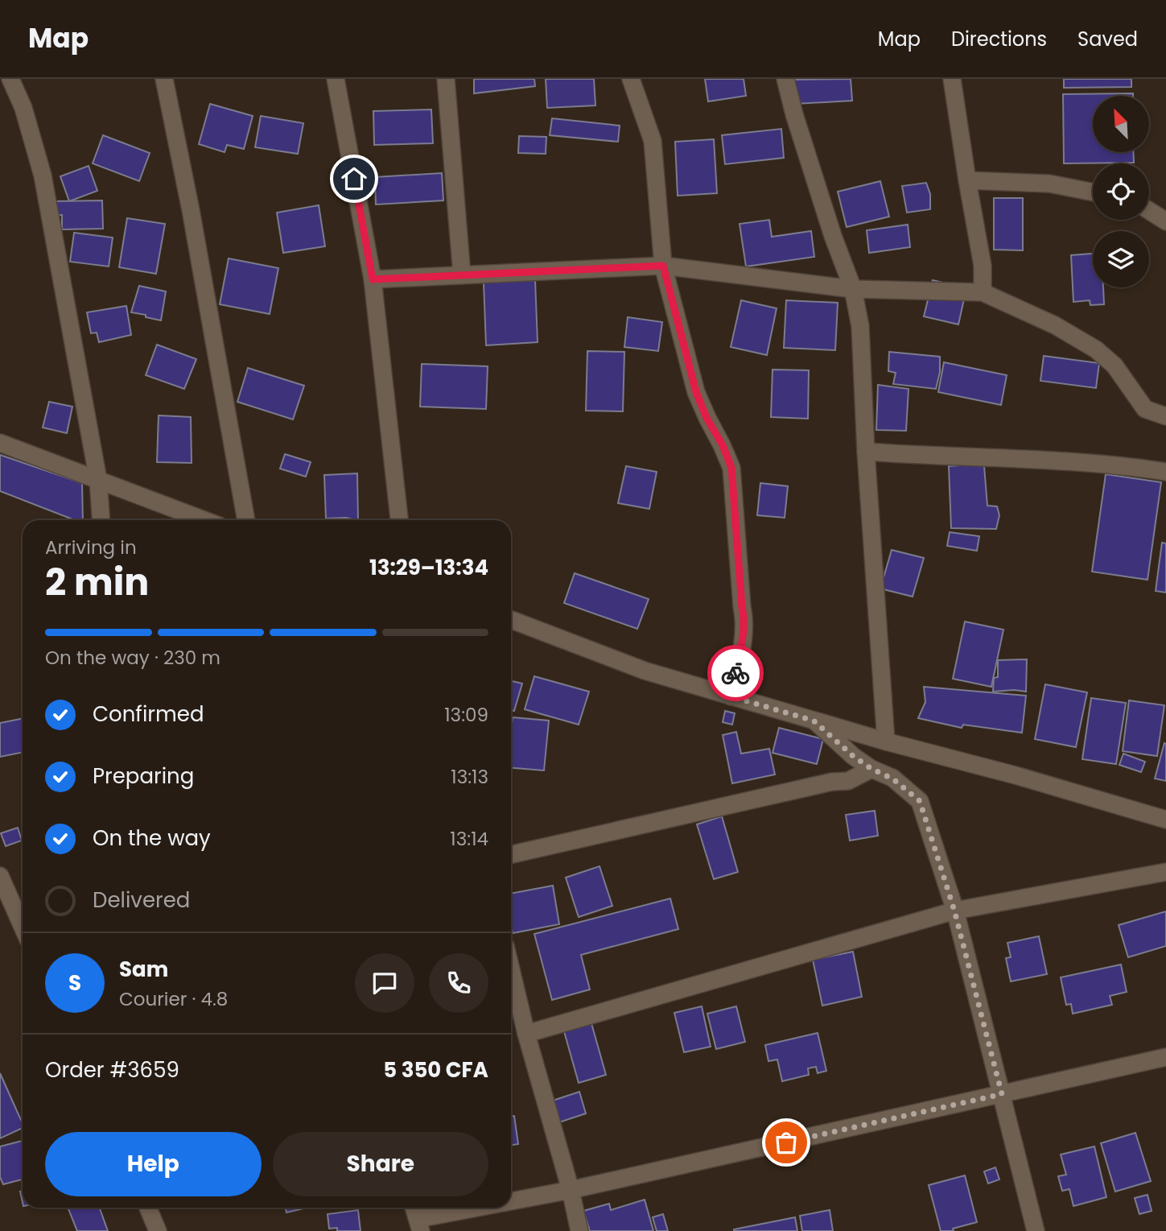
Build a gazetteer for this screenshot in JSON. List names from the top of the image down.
{
  "north": "top left",
  "page": {
    "header": "Map",
    "nav": ["Map", "Directions", "Saved"],
    "heading": ["2 min", "Arriving in", "13:29–13:34"],
    "panel": [
      "Sam",
      "Courier · 4.8",
      "Order #3659",
      "5 350 CFA"
    ],
    "bar": "On the way · 230 m",
    "list": [
      ["Confirmed", "13:09"],
      ["Preparing", "13:13"],
      ["On the way", "13:14"],
      "Delivered"
    ],
    "round": "S",
    "buttons": ["Help", "Share"]
  }
}
